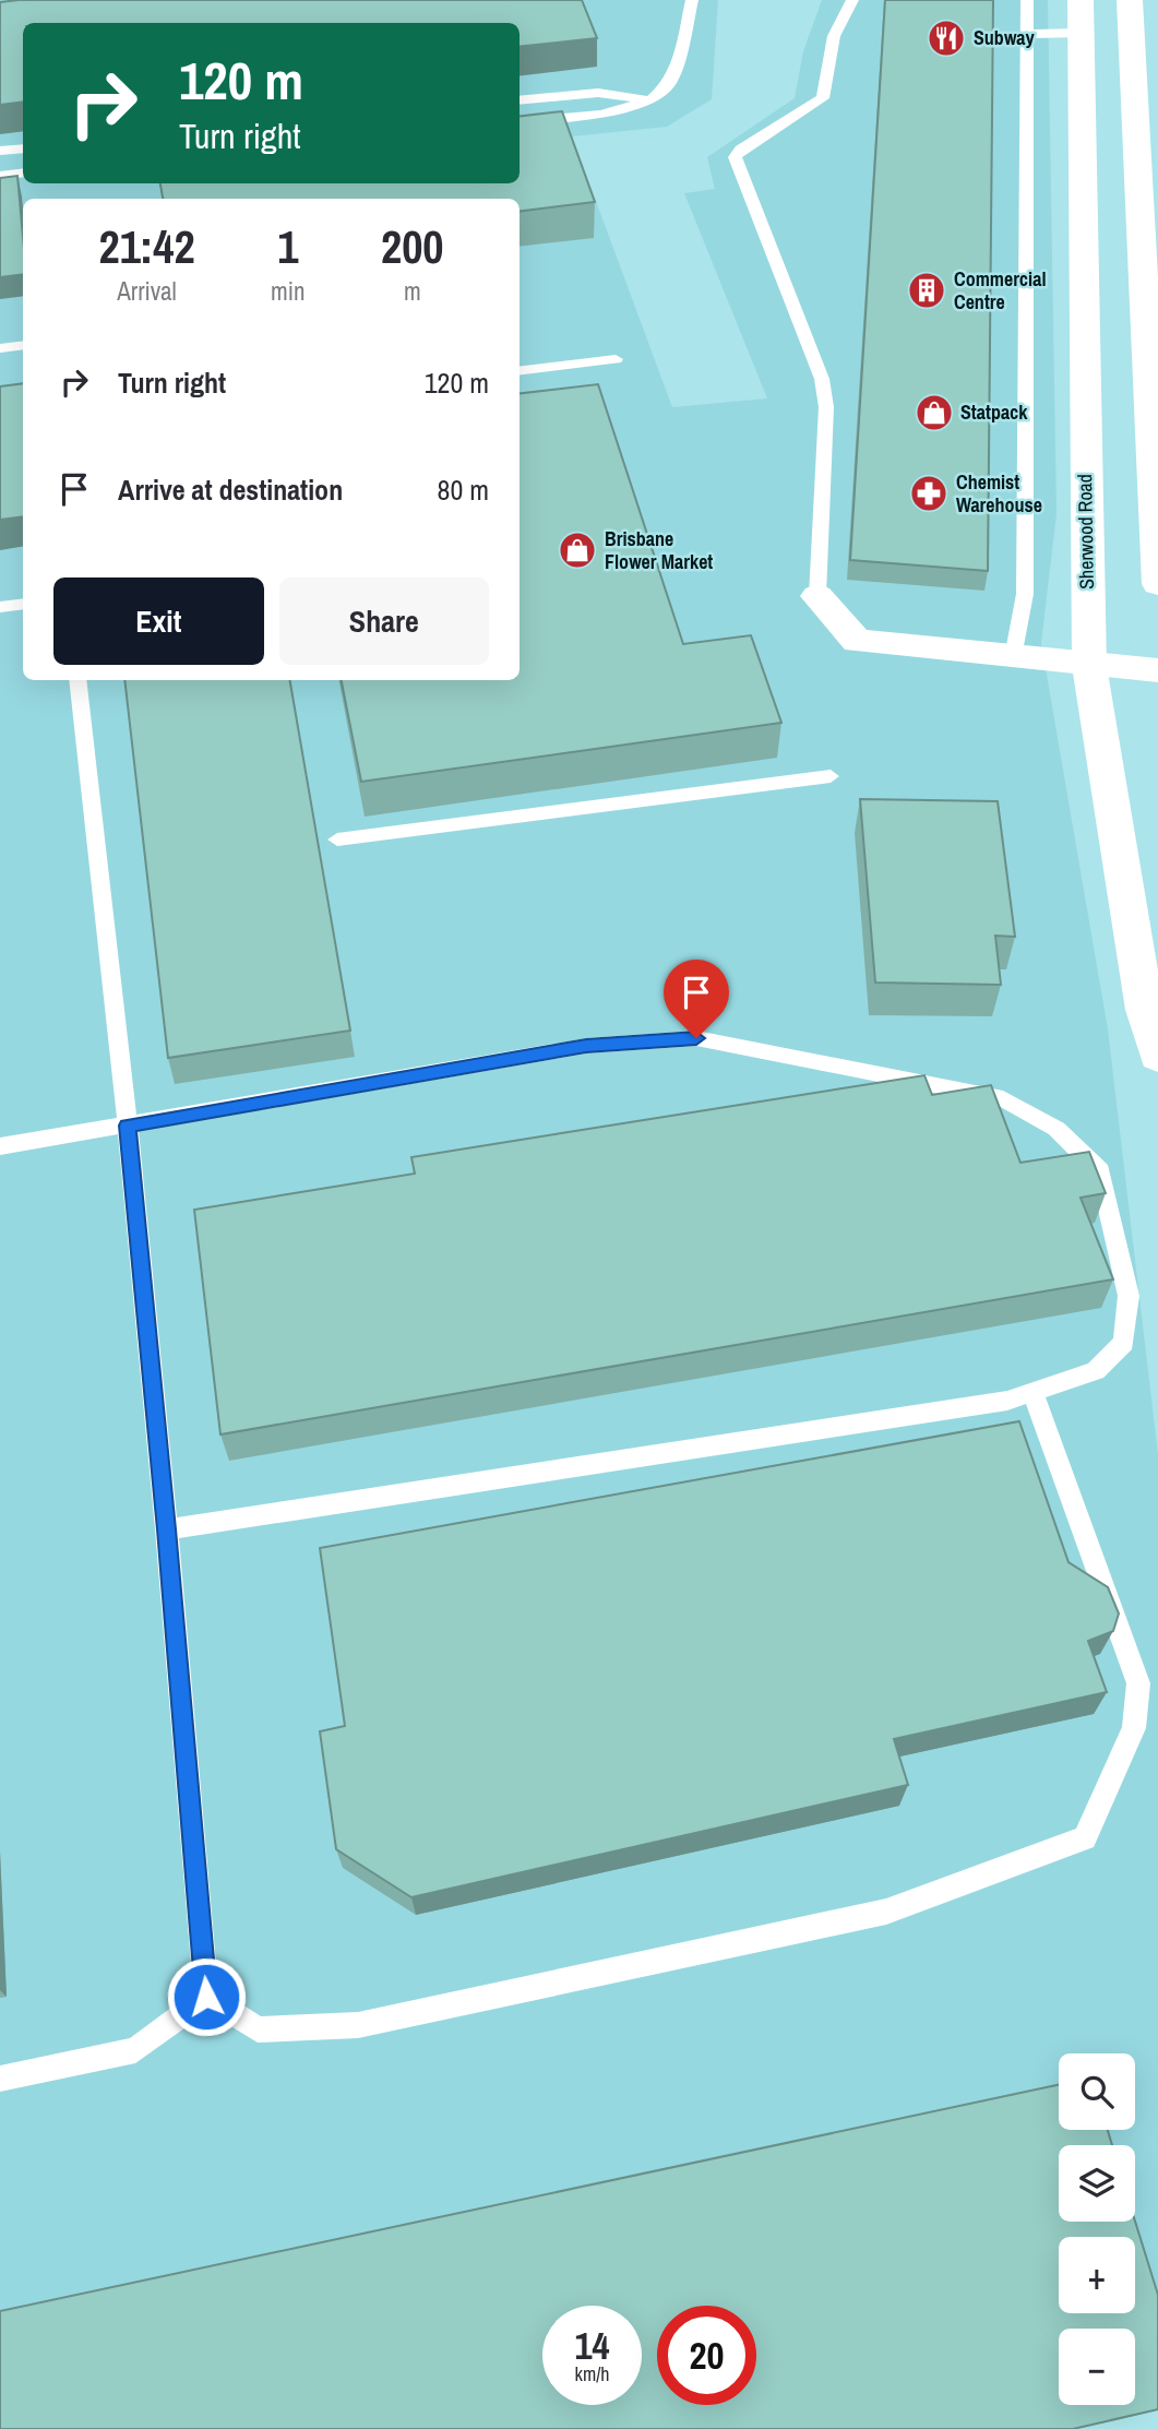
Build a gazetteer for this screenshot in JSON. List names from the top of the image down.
{
  "streets": {
    "main road": ["Sherwood Road"]
  },
  "places": {
    "restaurant": ["Subway"],
    "building": ["Commercial Centre"],
    "shop": ["Statpack", "Brisbane Flower Market"],
    "pharmacy": ["Chemist Warehouse"]
  },
  "page": {
    "turn": ["120 m", "Turn right"],
    "eta": [
      "21:42",
      "Arrival",
      "1",
      "min",
      "200",
      "m"
    ],
    "list": [
      {
        "name": "Turn right",
        "value": "120 m"
      },
      {
        "name": "Arrive at destination",
        "value": "80 m"
      }
    ],
    "buttons": ["Exit", "Share"],
    "map_buttons": ["+", "−"],
    "speed": "14 km/h",
    "limit": "20"
  }
}
